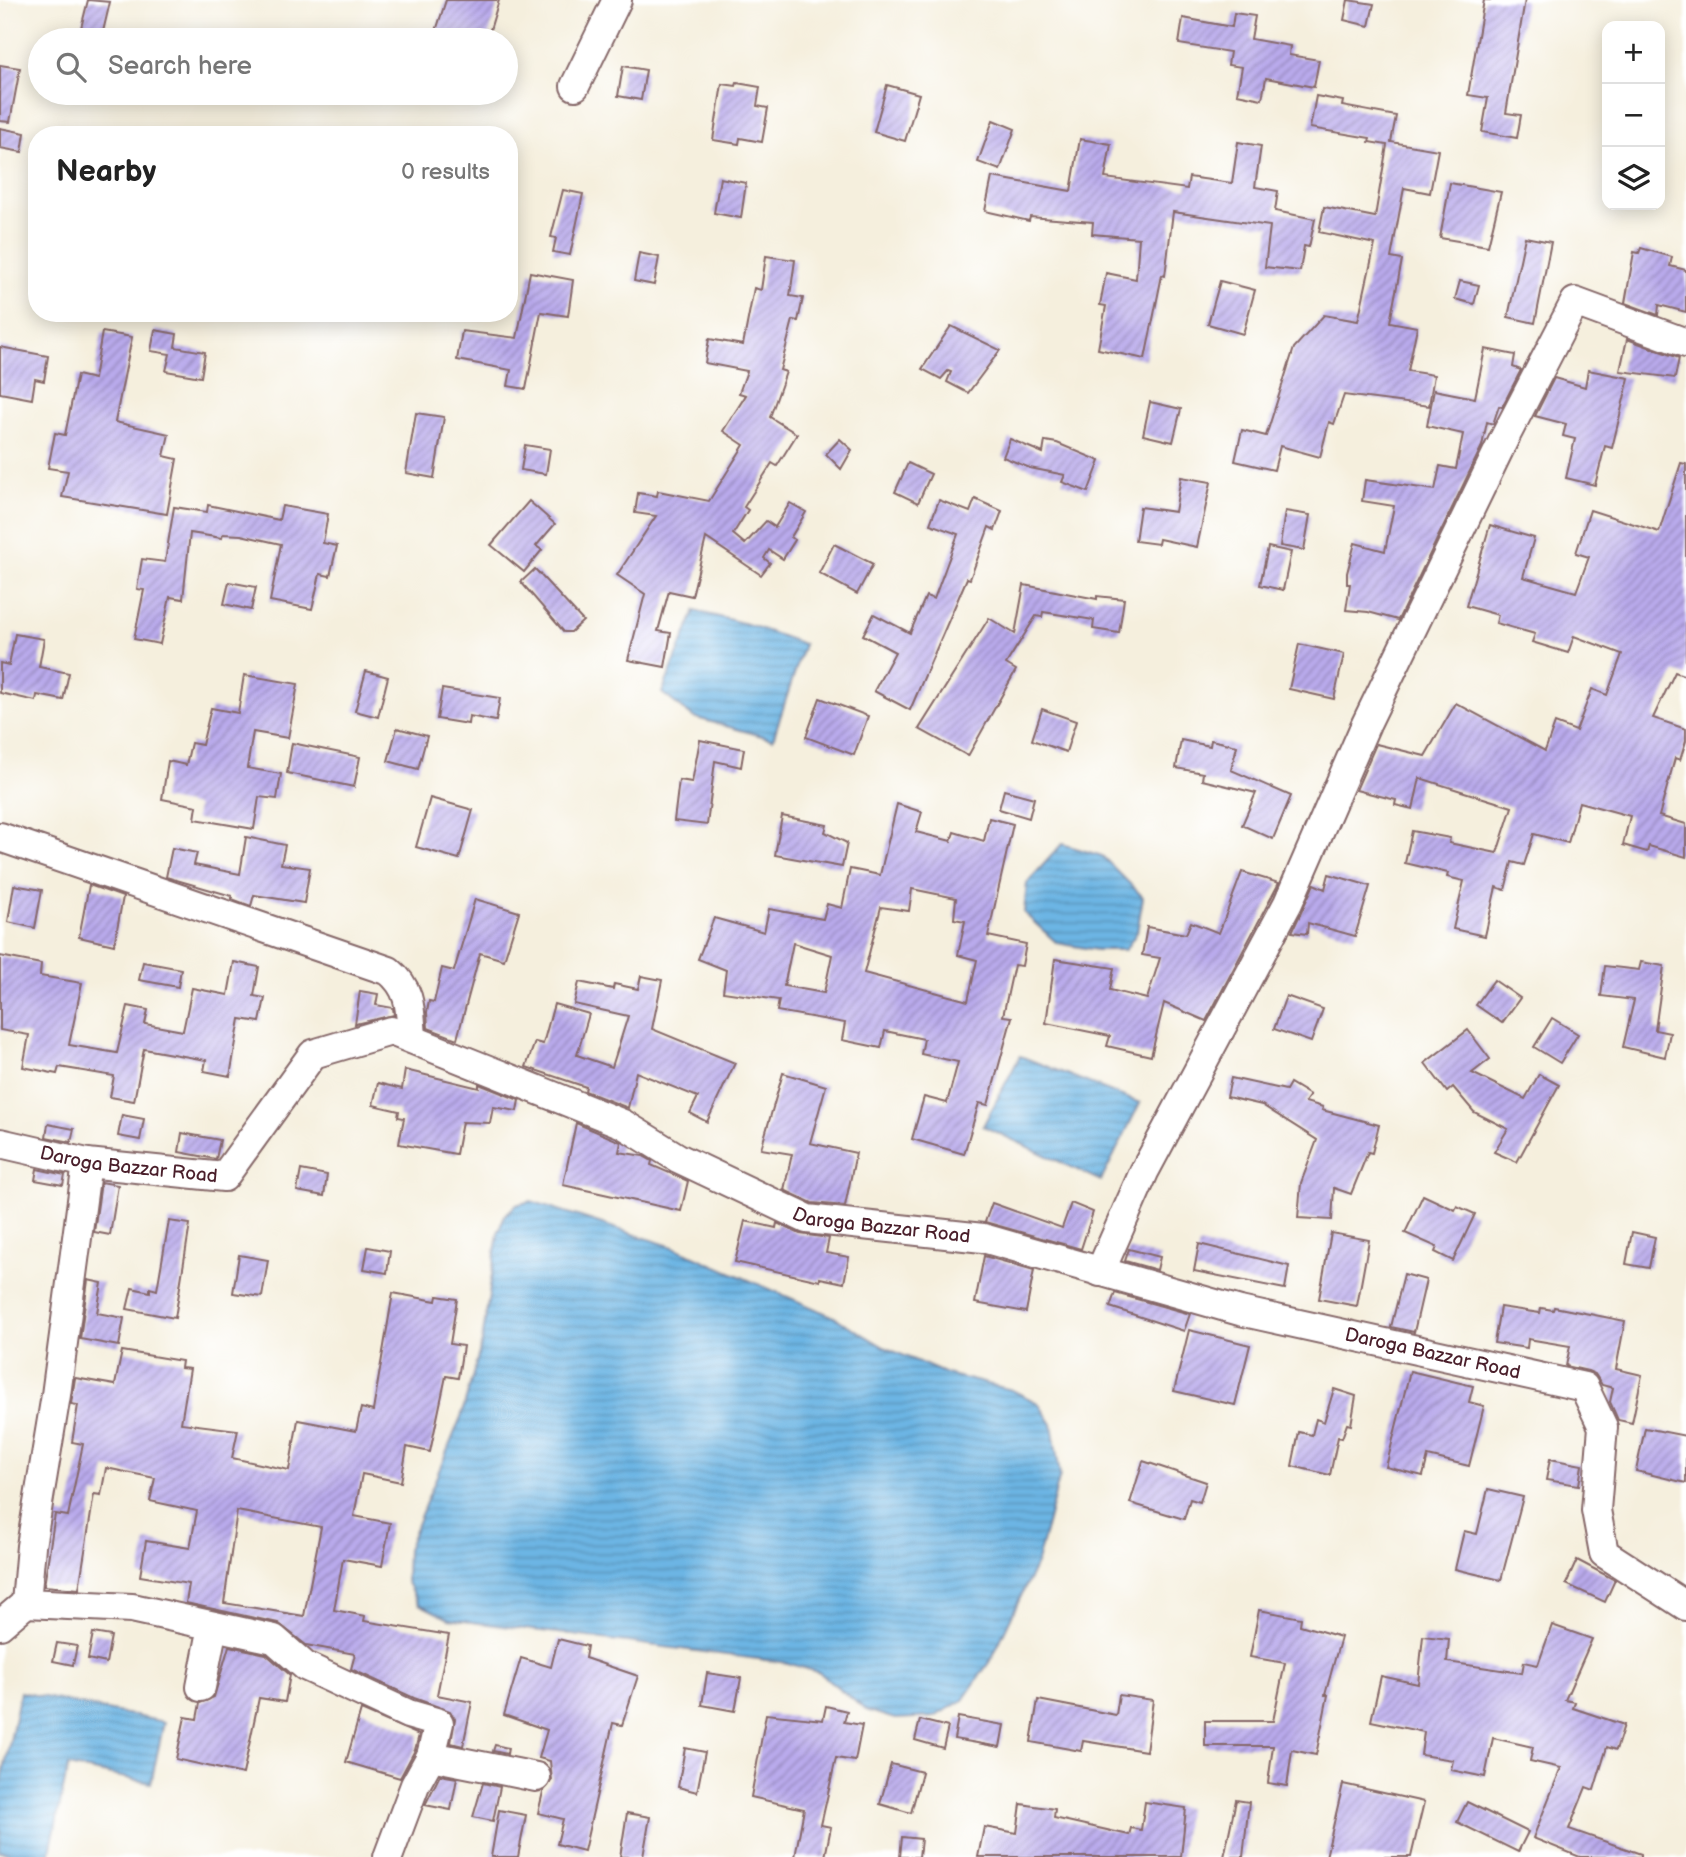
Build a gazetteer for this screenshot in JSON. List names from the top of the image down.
{
  "streets": {
    "street": ["Daroga Bazzar Road"]
  },
  "page": {
    "map_buttons": ["+", "−"],
    "search": "Search here",
    "heading": ["Nearby", "0 results"]
  }
}
